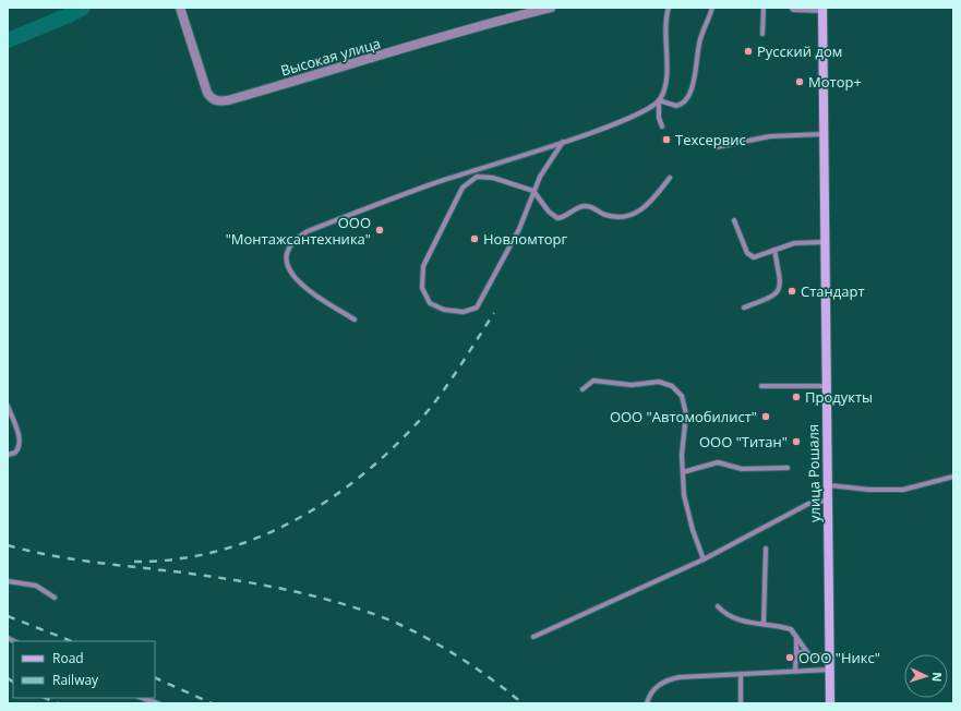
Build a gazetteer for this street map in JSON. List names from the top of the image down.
{
  "streets": {
    "main road": ["улица Рошаля"],
    "street": ["Высокая улица"]
  },
  "places": [
    "Русский дом",
    "Мотор+",
    "Техсервис",
    "ООО \"Монтажсантехника\"",
    "Новломторг",
    "Стандарт",
    "Продукты",
    "ООО \"Автомобилист\"",
    "ООО \"Титан\"",
    "ООО \"Никс\""
  ],
  "legend": ["Road", "Railway"],
  "north": "right"
}
